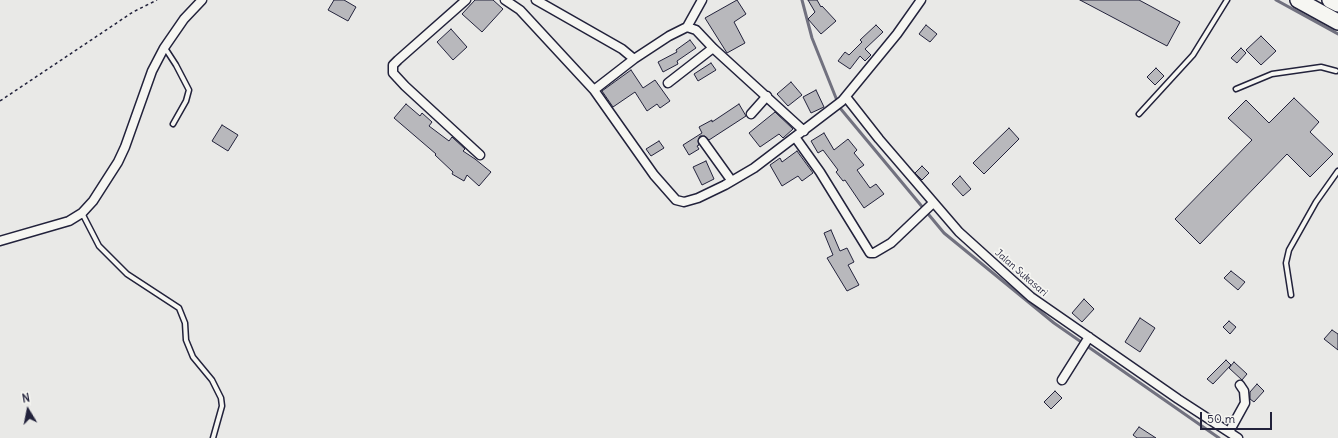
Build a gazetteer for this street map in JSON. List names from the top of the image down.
{
  "streets": {
    "street": ["Jalan Sukasari"]
  },
  "scale_bar": "50 m",
  "north": "top"
}
